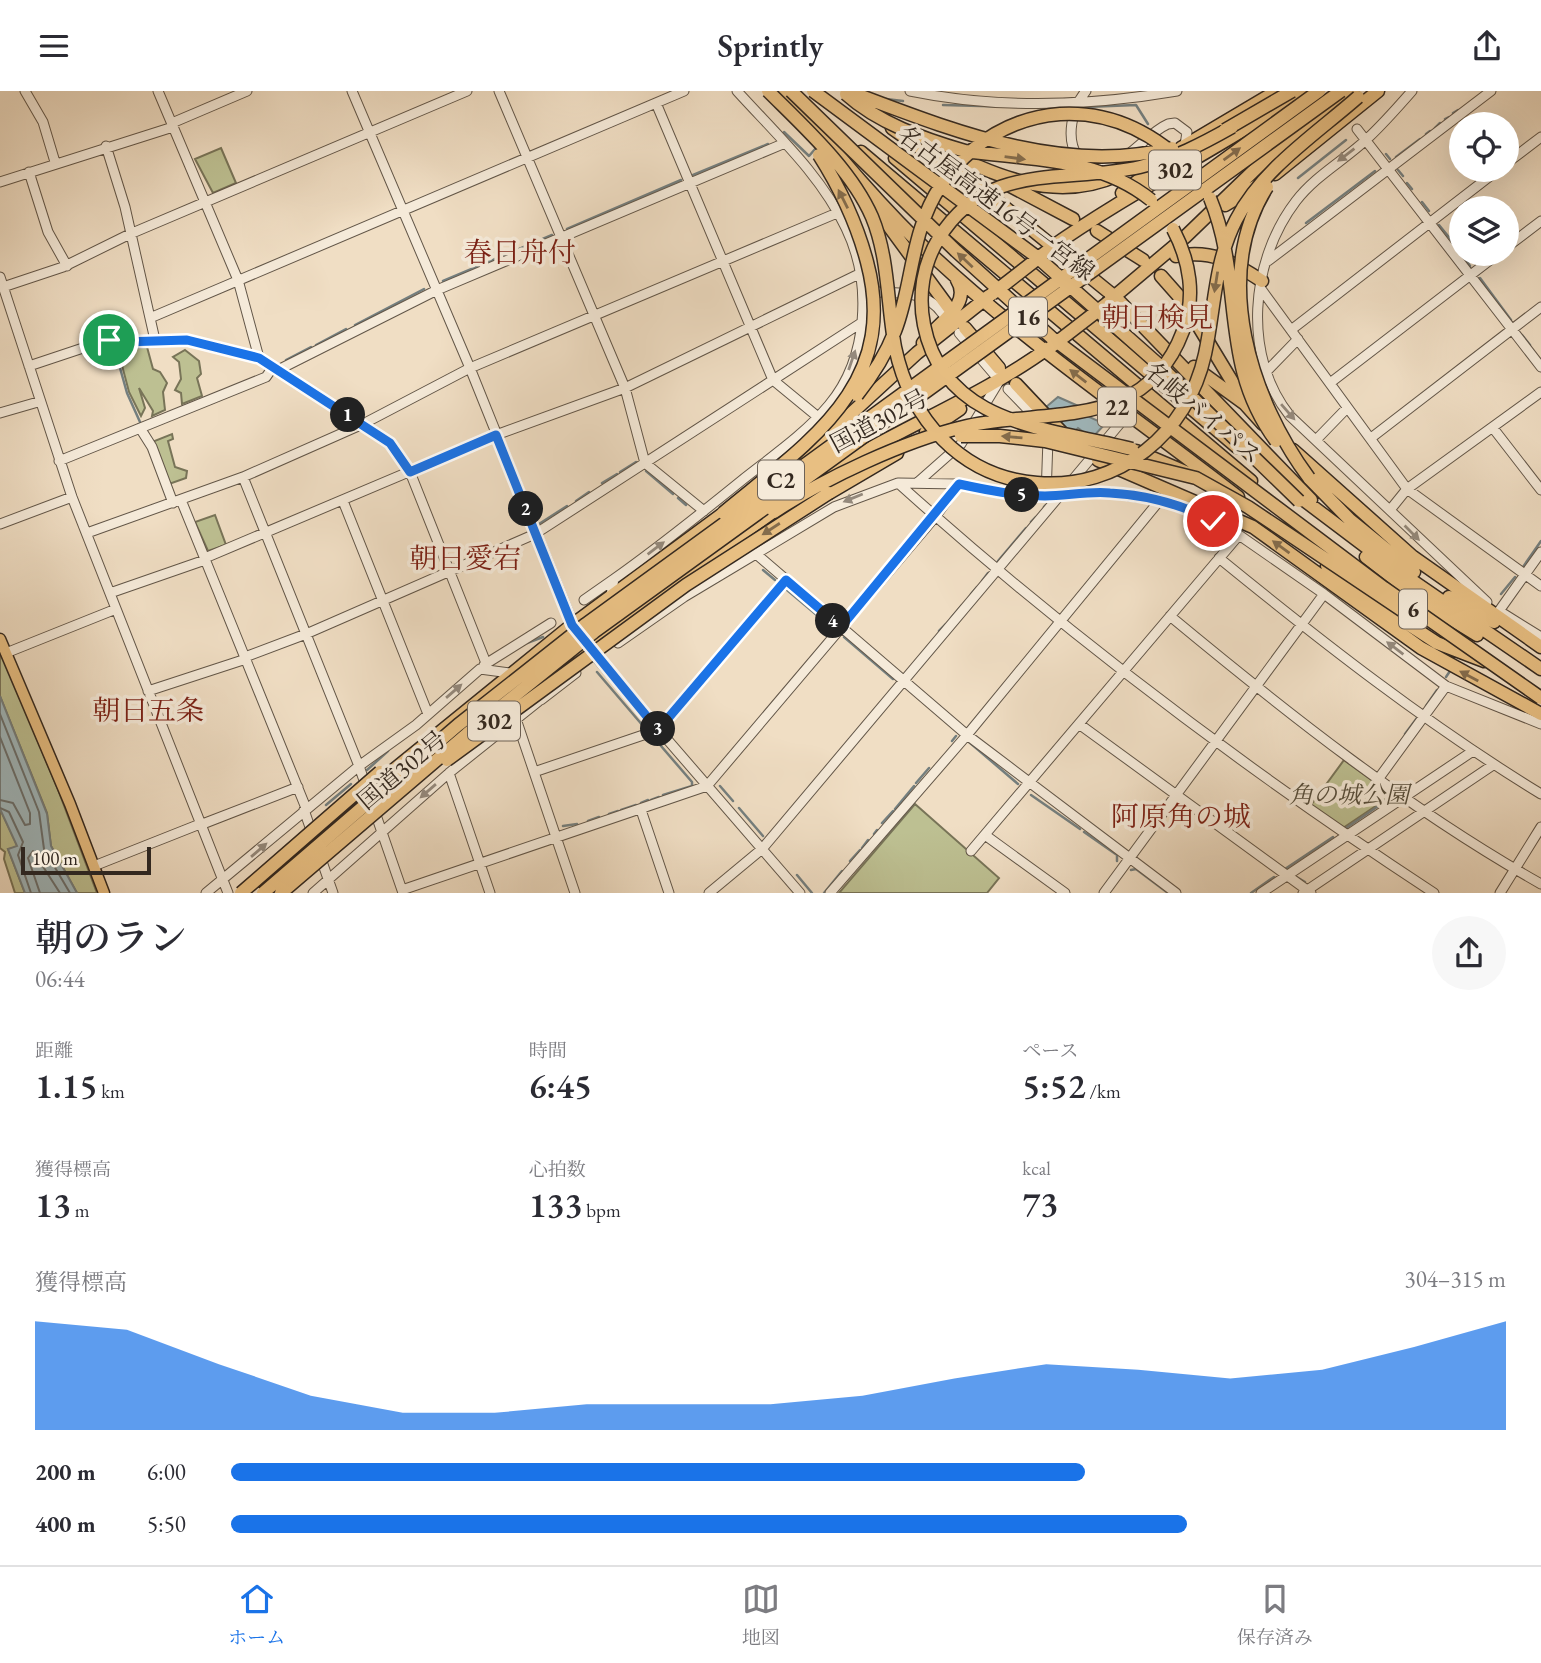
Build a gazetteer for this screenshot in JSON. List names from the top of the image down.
{
  "streets": {
    "highway": [
      "302",
      "名古屋高速16号一宮線",
      "16",
      "22",
      "名岐バイパス",
      "国道302号",
      "C2",
      "6"
    ]
  },
  "crossings": [
    ["名古屋高速16号一宮線", "22"],
    ["名古屋高速16号一宮線", "名岐バイパス"],
    ["名古屋高速16号一宮線", "6"],
    ["22", "名岐バイパス"],
    ["22", "国道302号"],
    ["名岐バイパス", "6"],
    ["国道302号", "C2"]
  ],
  "districts": [
    "春日舟付",
    "朝日検見",
    "朝日愛宕",
    "朝日五条",
    "阿原角の城"
  ],
  "parks": ["角の城公園"],
  "scale_bar": "100 m",
  "page": {
    "header": "Sprintly",
    "pins": [
      "1",
      "5",
      "2",
      "4",
      "3"
    ],
    "scale": "100 m",
    "heading": ["朝のラン", "06:44"],
    "stats": [
      ["距離", "1.15 km"],
      ["時間", "6:45"],
      ["ペース", "5:52 /km"],
      ["獲得標高", "13 m"],
      ["心拍数", "133 bpm"],
      ["kcal", "73"]
    ],
    "chart": ["獲得標高", "304–315 m"],
    "list": [
      {
        "name": "200 m",
        "note": "6:00"
      },
      {
        "name": "400 m",
        "note": "5:50"
      }
    ],
    "tabs": ["ホーム", "地図", "保存済み"]
  }
}
